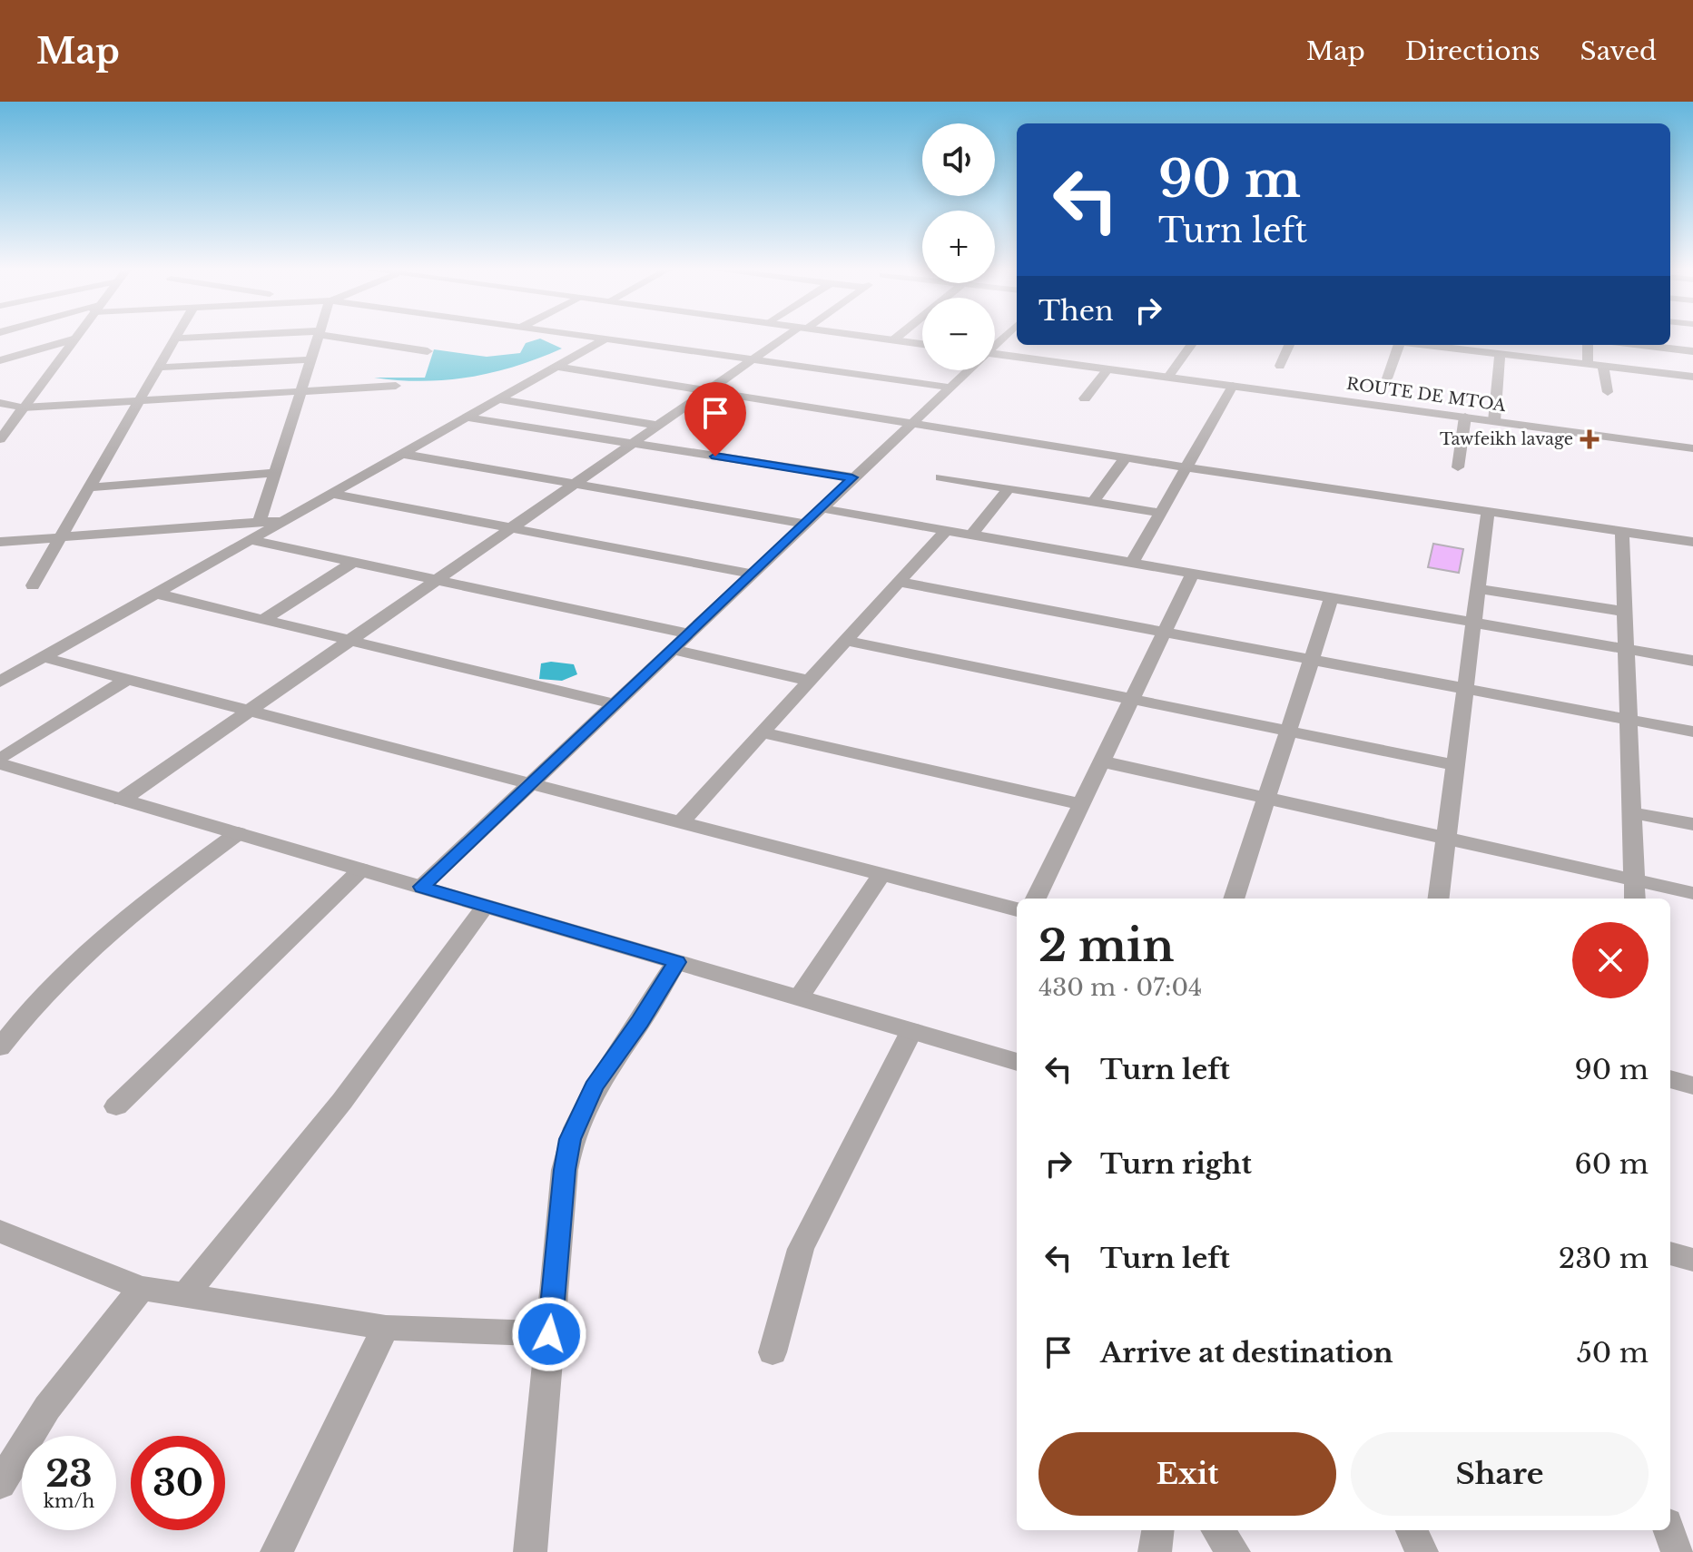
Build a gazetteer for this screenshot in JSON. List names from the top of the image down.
{
  "streets": {
    "street": ["ROUTE DE MTOA"]
  },
  "places": {
    "health": ["Tawfeikh lavage"]
  },
  "page": {
    "header": "Map",
    "nav": ["Map", "Directions", "Saved"],
    "map_buttons": ["+", "−"],
    "turn": ["90 m", "Turn left"],
    "then": "Then",
    "heading": ["2 min", "430 m · 07:04"],
    "list": [
      {
        "name": "Turn left",
        "value": "90 m"
      },
      {
        "name": "Turn right",
        "value": "60 m"
      },
      {
        "name": "Turn left",
        "value": "230 m"
      },
      {
        "name": "Arrive at destination",
        "value": "50 m"
      }
    ],
    "buttons": ["Exit", "Share"],
    "speed": "23 km/h",
    "limit": "30"
  }
}
